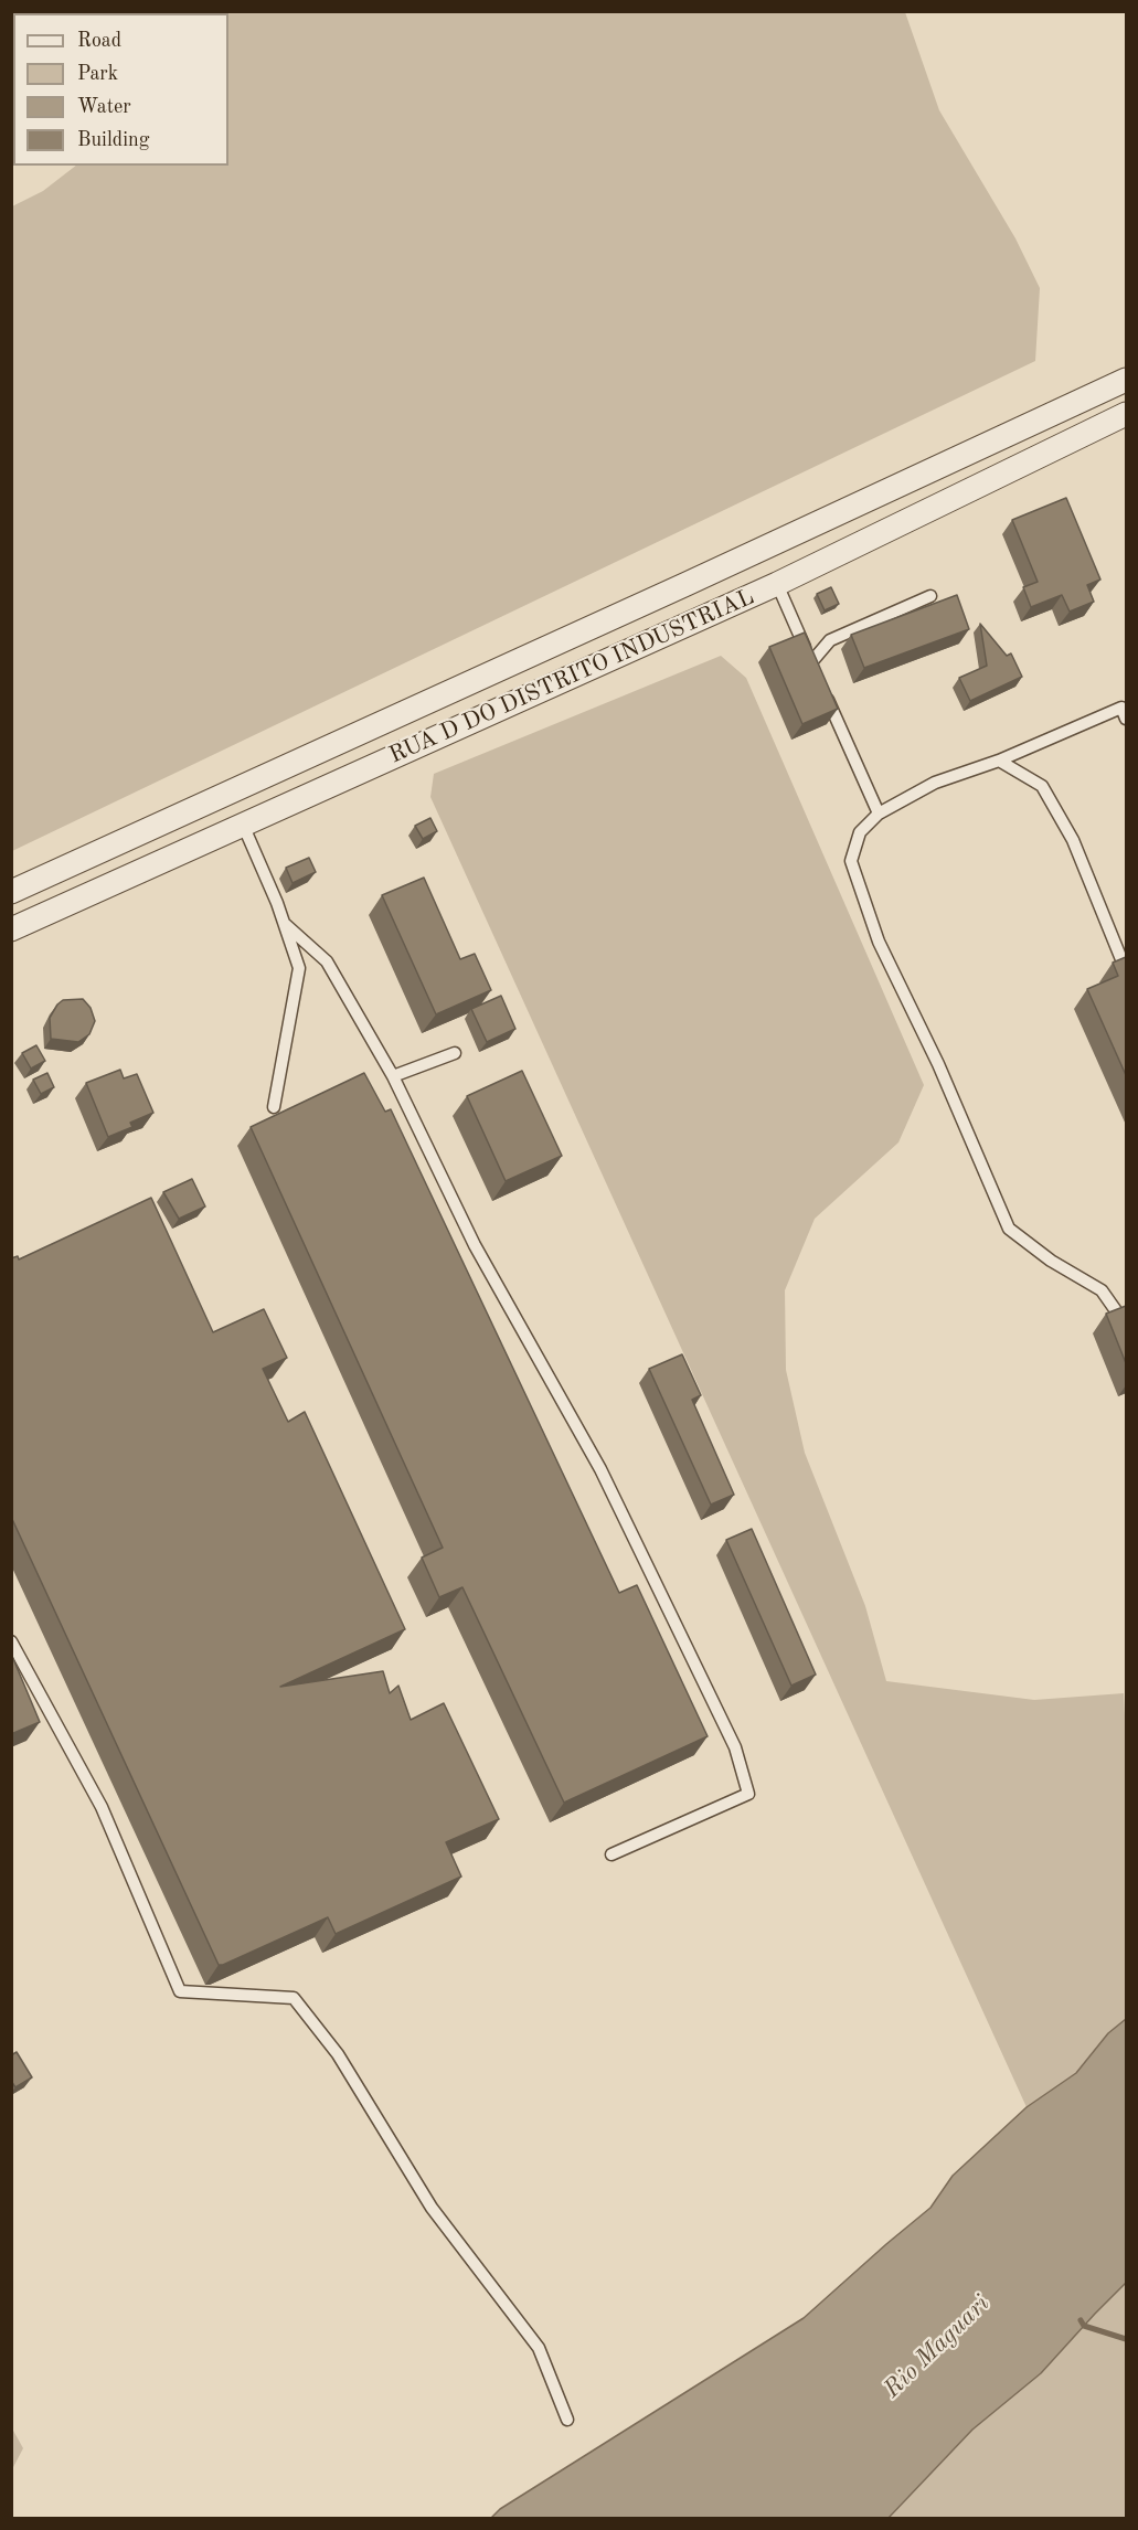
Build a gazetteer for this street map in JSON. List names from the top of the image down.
{
  "streets": {
    "street": ["RUA D DO DISTRITO INDUSTRIAL"]
  },
  "water": ["Rio Maguari"],
  "legend": [
    "Road",
    "Park",
    "Water",
    "Building"
  ]
}
